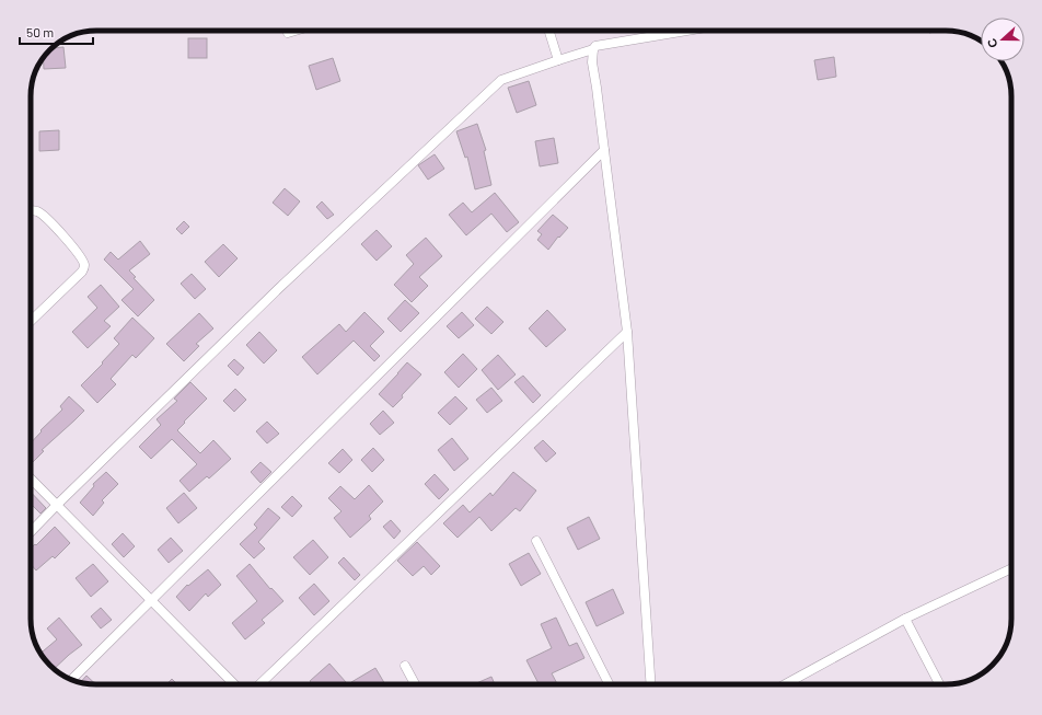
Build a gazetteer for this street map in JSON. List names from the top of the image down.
{
  "scale_bar": "50 m",
  "north": "left"
}
